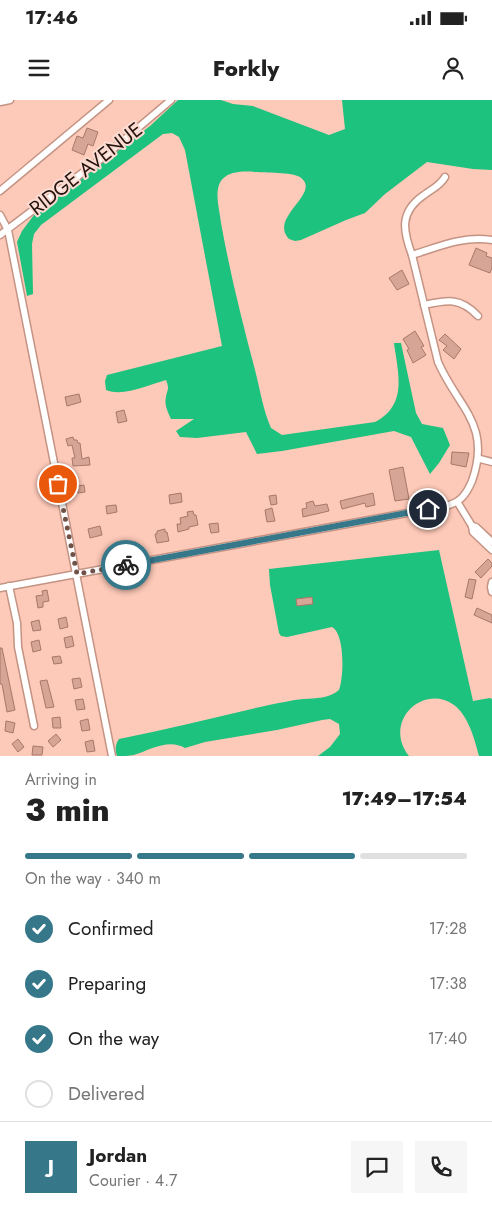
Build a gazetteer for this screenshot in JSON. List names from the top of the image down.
{
  "streets": {
    "street": ["RIDGE AVENUE"]
  },
  "page": {
    "status": "17:46",
    "header": "Forkly",
    "heading": ["3 min", "Arriving in", "17:49–17:54"],
    "panel": ["Jordan", "Courier · 4.7"],
    "bar": "On the way · 340 m",
    "list": [
      ["Confirmed", "17:28"],
      ["Preparing", "17:38"],
      ["On the way", "17:40"],
      "Delivered"
    ],
    "round": "J"
  }
}
